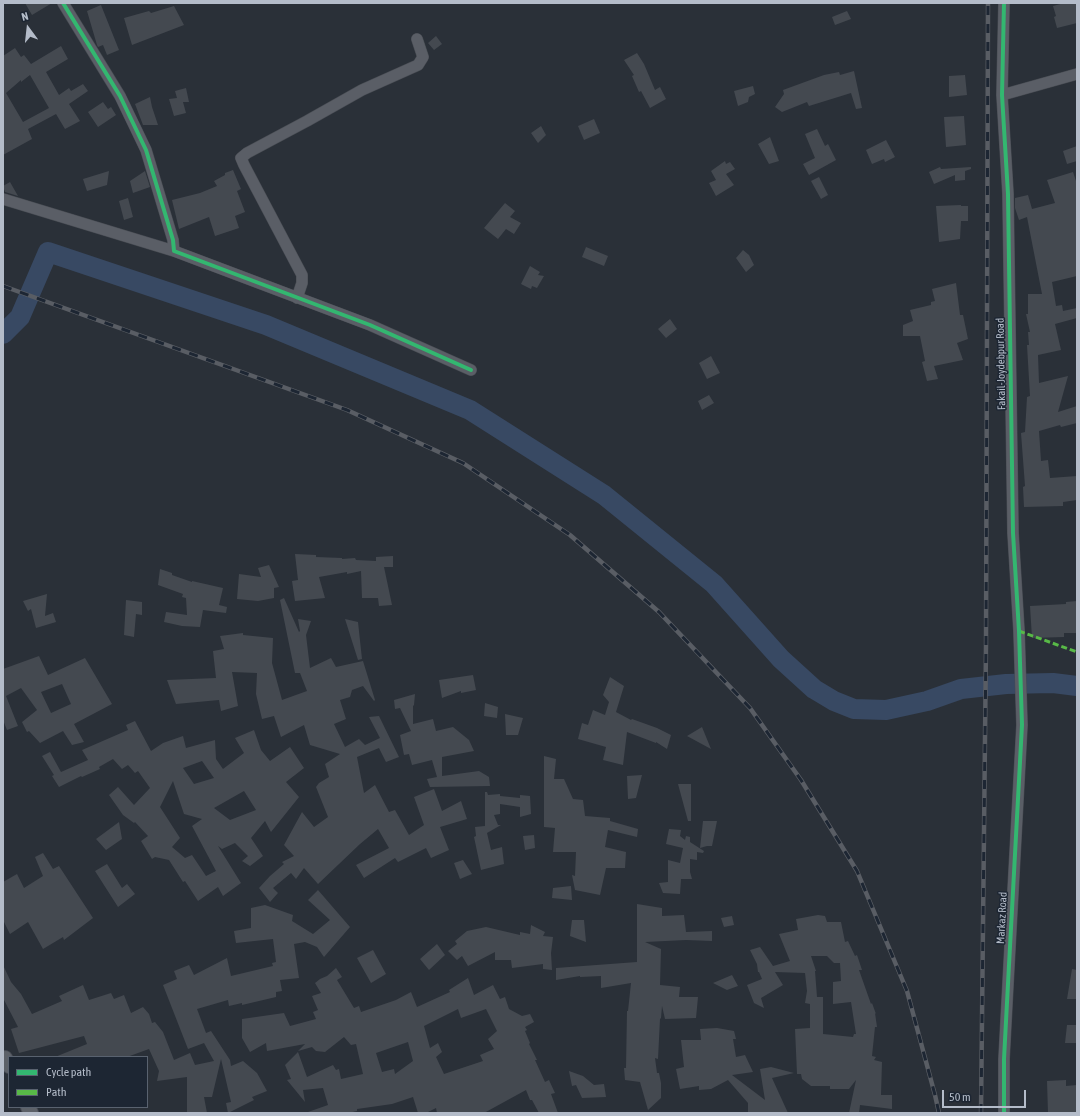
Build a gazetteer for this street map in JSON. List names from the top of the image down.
{
  "streets": {
    "street": ["Fakail-Joydebpur Road", "Markaz Road"]
  },
  "crossings": [
    ["Fakail-Joydebpur Road", "Markaz Road"]
  ],
  "legend": ["Cycle path", "Path"],
  "scale_bar": "50 m",
  "north": "top"
}
